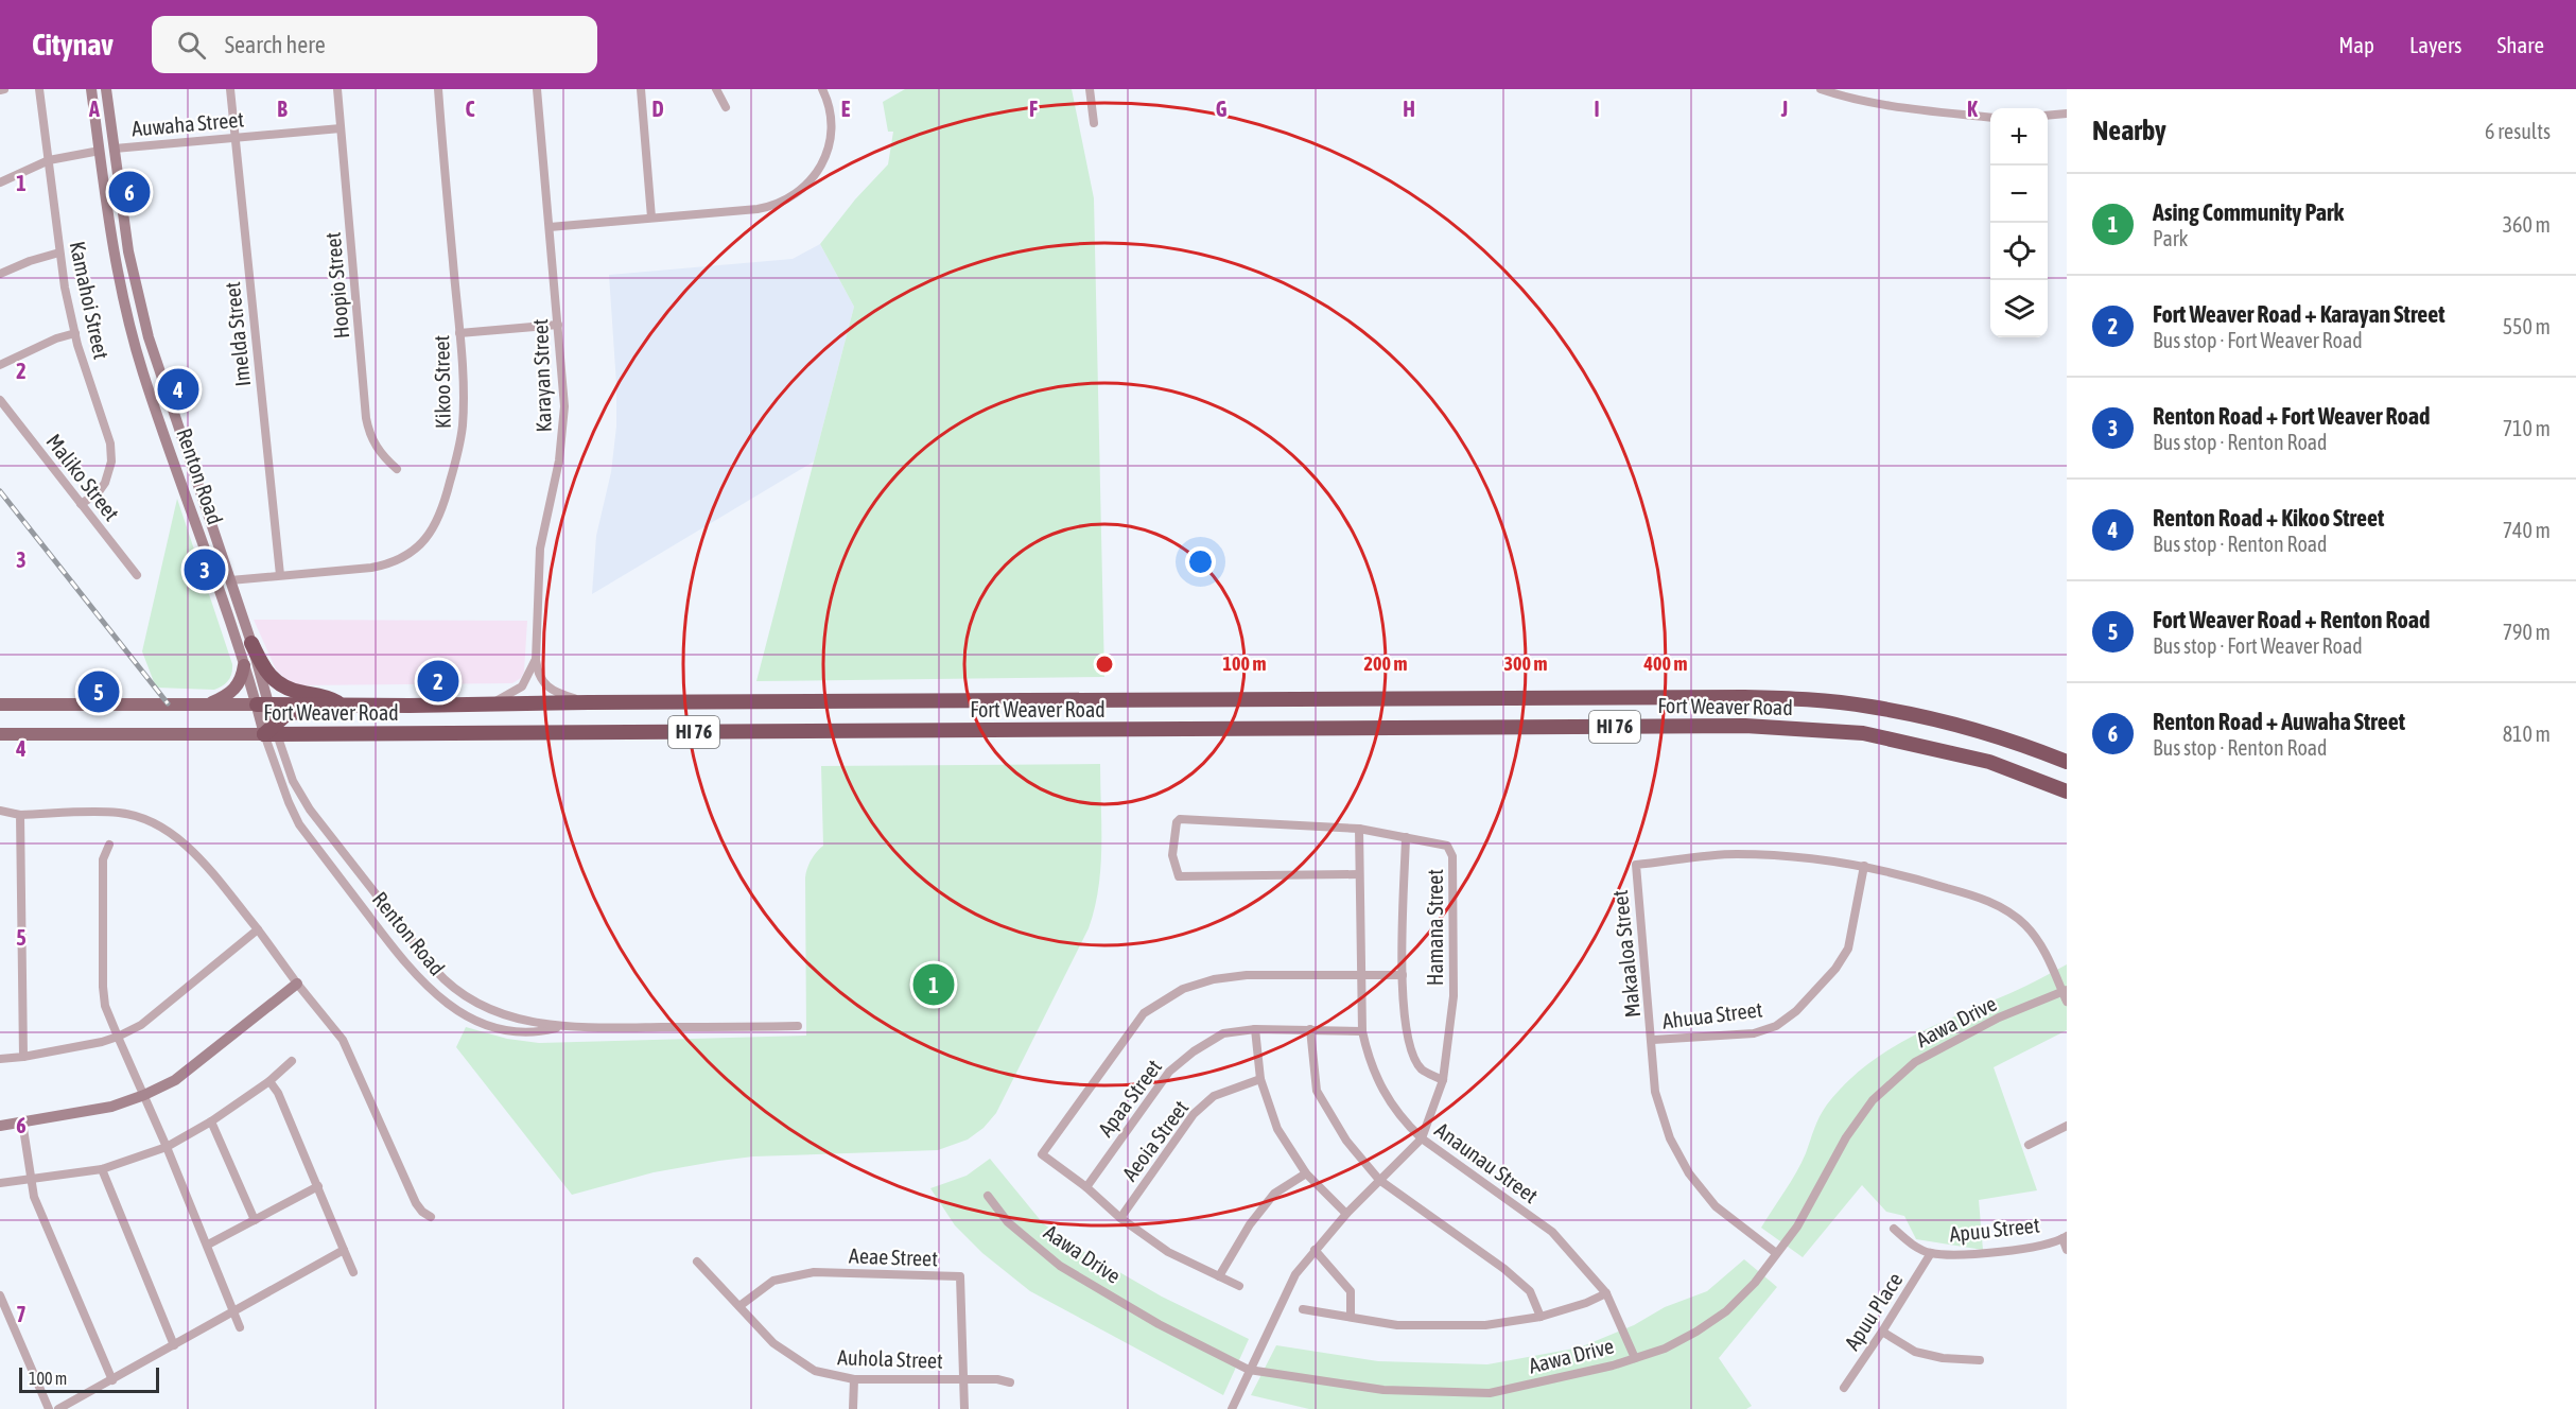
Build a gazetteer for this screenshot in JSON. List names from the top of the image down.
{
  "streets": {
    "highway": ["Fort Weaver Road", "HI 76"],
    "street": [
      "Auwaha Street",
      "Hoopio Street",
      "Kamahoi Street",
      "Imelda Street",
      "Karayan Street",
      "Kikoo Street",
      "Renton Road",
      "Maliko Street",
      "Hamana Street",
      "Makaaloa Street",
      "Ahuua Street",
      "Aawa Drive",
      "Apaa Street",
      "Aeoia Street",
      "Anaunau Street",
      "Apuu Street",
      "Aeae Street",
      "Apuu Place",
      "Auhola Street"
    ]
  },
  "crossings": [
    ["Auwaha Street", "Hoopio Street"],
    ["Auwaha Street", "Imelda Street"],
    ["Auwaha Street", "Renton Road"],
    ["Kamahoi Street", "Maliko Street"],
    ["Imelda Street", "Kikoo Street"],
    ["Karayan Street", "Fort Weaver Road"],
    ["Kikoo Street", "Renton Road"],
    ["Renton Road", "Fort Weaver Road"],
    ["Hamana Street", "Aawa Drive"],
    ["Hamana Street", "Anaunau Street"],
    ["Makaaloa Street", "Ahuua Street"],
    ["Makaaloa Street", "Aawa Drive"],
    ["Aawa Drive", "Anaunau Street"],
    ["Apaa Street", "Anaunau Street"],
    ["Apuu Street", "Apuu Place"],
    ["Aeae Street", "Auhola Street"]
  ],
  "scale_bar": "100 m",
  "page": {
    "header": "Citynav",
    "search": "Search here",
    "nav": ["Map", "Layers", "Share"],
    "heading": ["Nearby", "6 results"],
    "map_buttons": ["+", "−"],
    "pins": [
      "6",
      "4",
      "3",
      "2",
      "5",
      "1"
    ],
    "list": [
      {
        "mark": "1",
        "name": "Asing Community Park",
        "note": "Park",
        "value": "360 m"
      },
      {
        "mark": "2",
        "name": "Fort Weaver Road + Karayan Street",
        "note": "Bus stop · Fort Weaver Road",
        "value": "550 m"
      },
      {
        "mark": "3",
        "name": "Renton Road + Fort Weaver Road",
        "note": "Bus stop · Renton Road",
        "value": "710 m"
      },
      {
        "mark": "4",
        "name": "Renton Road + Kikoo Street",
        "note": "Bus stop · Renton Road",
        "value": "740 m"
      },
      {
        "mark": "5",
        "name": "Fort Weaver Road + Renton Road",
        "note": "Bus stop · Fort Weaver Road",
        "value": "790 m"
      },
      {
        "mark": "6",
        "name": "Renton Road + Auwaha Street",
        "note": "Bus stop · Renton Road",
        "value": "810 m"
      }
    ],
    "scale": "100 m"
  },
  "grid": {
    "columns": [
      "A",
      "B",
      "C",
      "D",
      "E",
      "F",
      "G",
      "H",
      "I",
      "J",
      "K"
    ],
    "rows": [
      "1",
      "2",
      "3",
      "4",
      "5",
      "6",
      "7"
    ]
  },
  "rings": [
    "100 m",
    "200 m",
    "300 m",
    "400 m"
  ]
}
